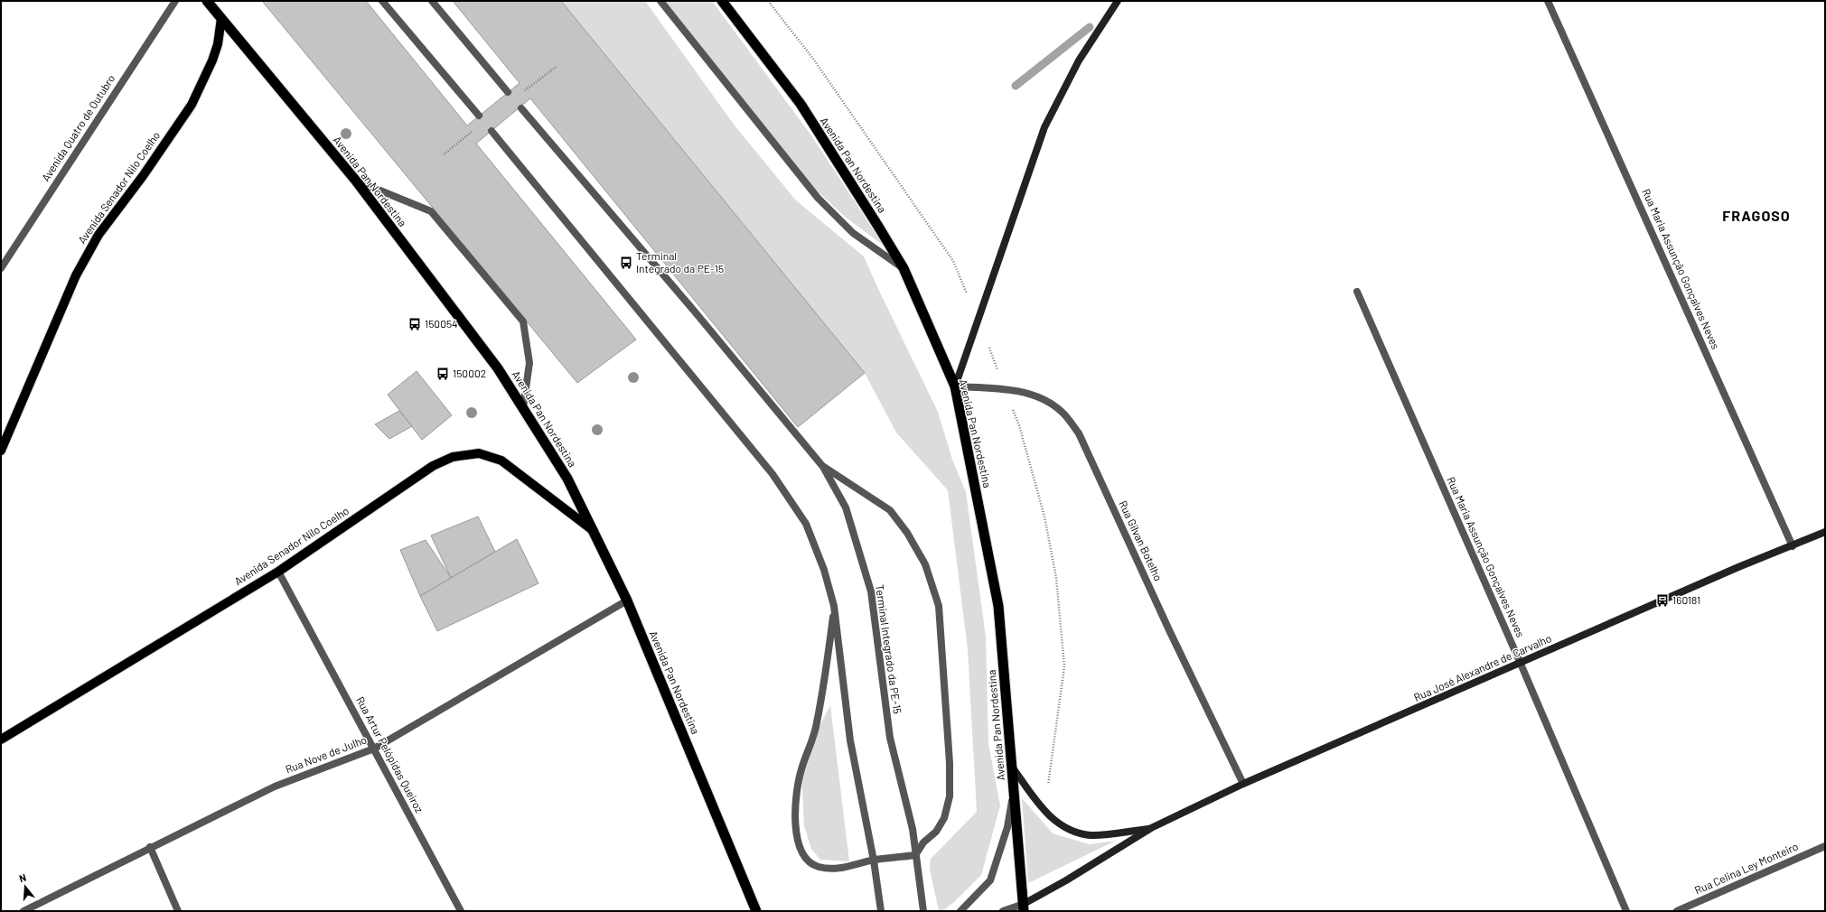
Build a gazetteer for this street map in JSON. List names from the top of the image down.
{
  "streets": {
    "highway": ["Avenida Pan Nordestina"],
    "main road": ["Avenida Senador Nilo Coelho", "Rua José Alexandre de Carvalho"],
    "street": [
      "Avenida Quatro de Outubro",
      "Rua Maria Assunção Gonçalves Neves",
      "Rua Gilvan Botelho",
      "Terminal Integrado da PE-15",
      "Rua Nove de Julho",
      "Rua Artur Pelópidas Queiroz",
      "Rua Celina Ley Monteiro"
    ]
  },
  "crossings": [
    ["Avenida Pan Nordestina", "Avenida Senador Nilo Coelho"],
    ["Avenida Pan Nordestina", "Rua Gilvan Botelho"],
    ["Avenida Pan Nordestina", "Rua José Alexandre de Carvalho"],
    ["Avenida Pan Nordestina", "Rua Nove de Julho"],
    ["Avenida Senador Nilo Coelho", "Rua Artur Pelópidas Queiroz"],
    ["Rua Maria Assunção Gonçalves Neves", "Rua José Alexandre de Carvalho"],
    ["Rua Gilvan Botelho", "Rua José Alexandre de Carvalho"],
    ["Rua Nove de Julho", "Rua Artur Pelópidas Queiroz"]
  ],
  "districts": ["FRAGOSO"],
  "places": {
    "bus stop": [
      "Terminal Integrado da PE-15",
      "150054",
      "150002",
      "160181"
    ]
  },
  "north": "top"
}
